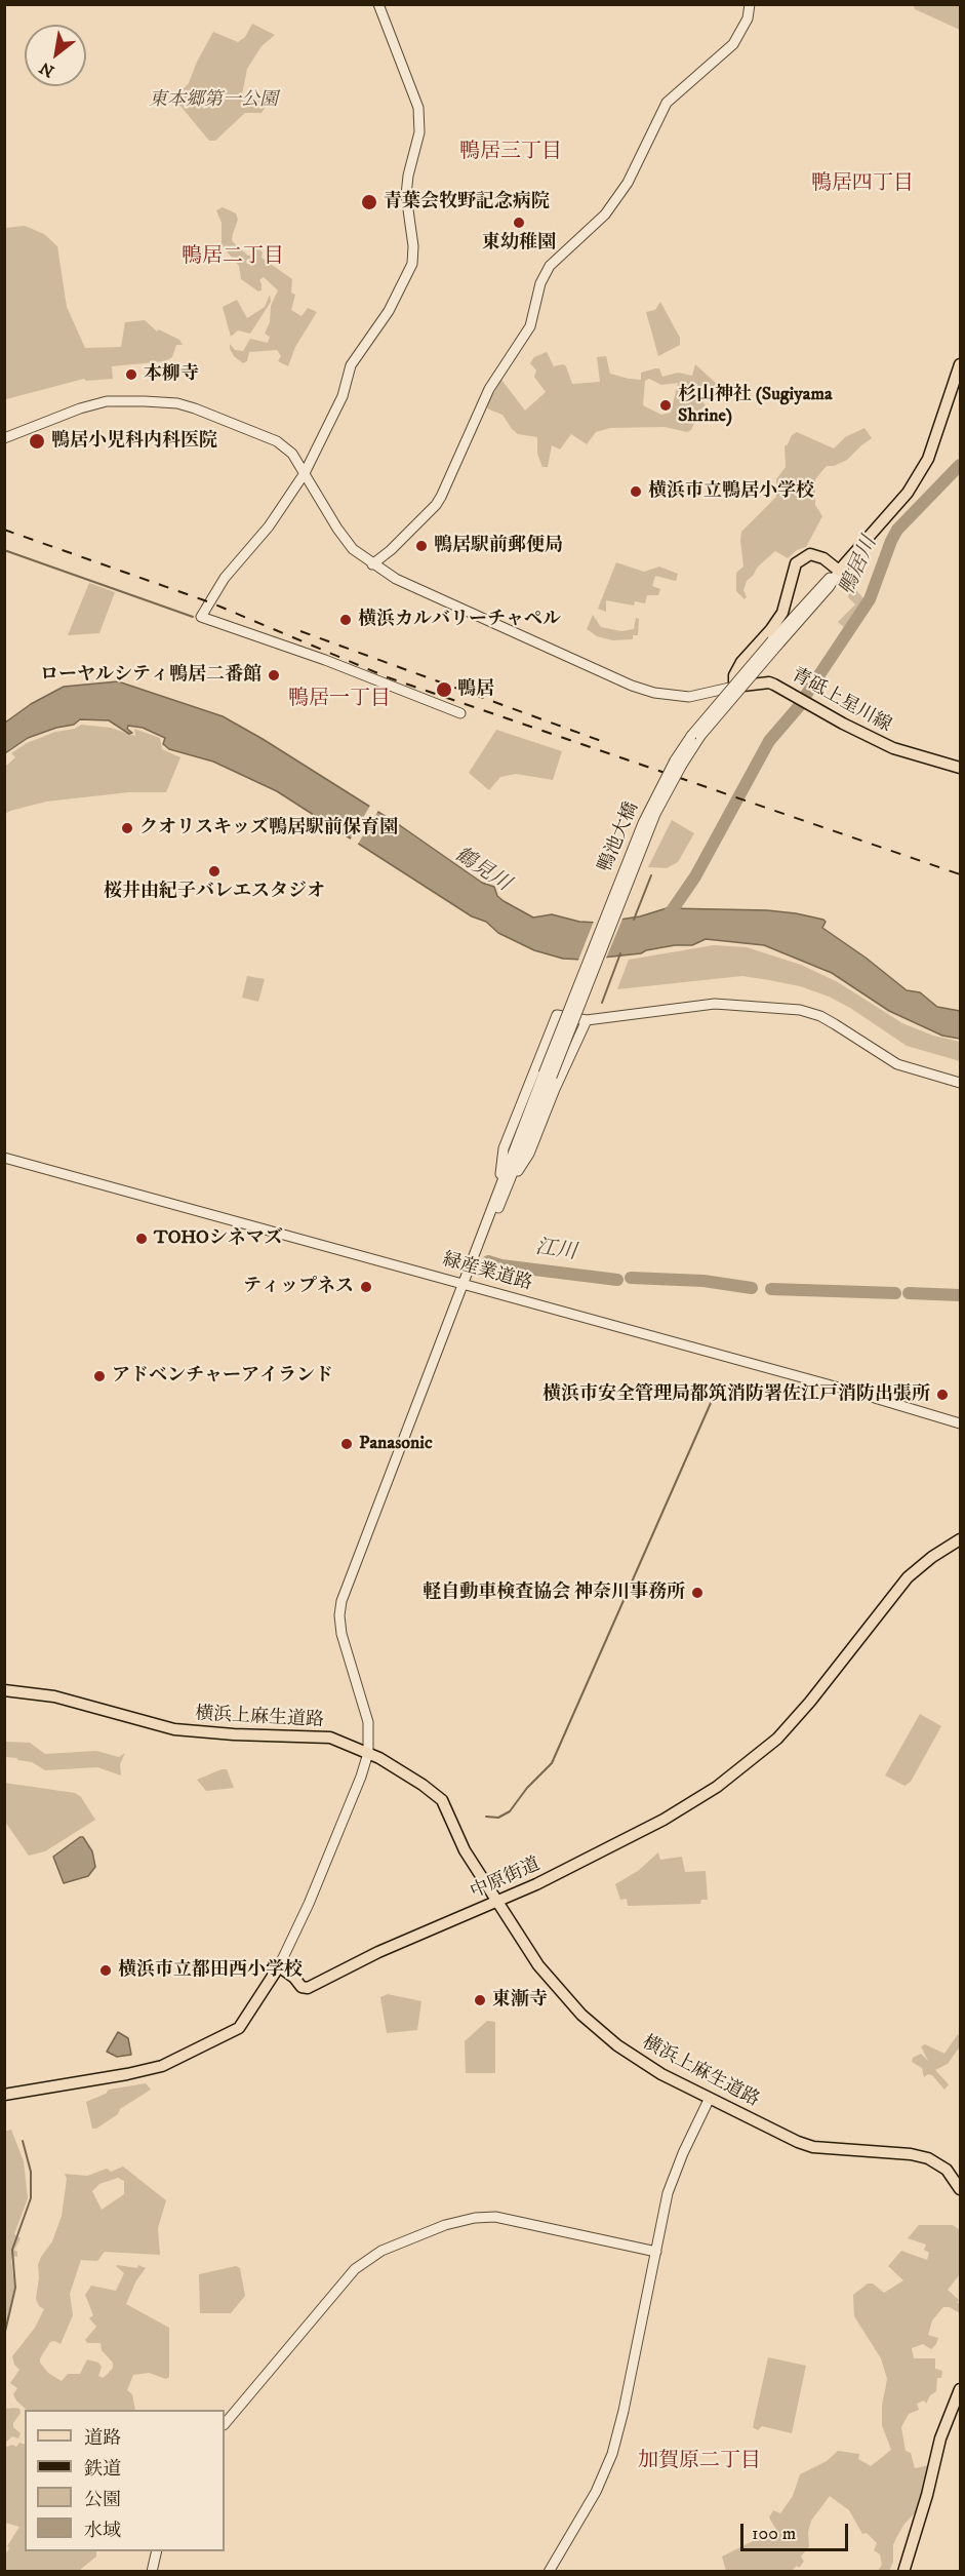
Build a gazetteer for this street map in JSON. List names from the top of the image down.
{
  "streets": {
    "main road": ["青砥上星川線", "横浜上麻生道路", "中原街道"],
    "street": ["鴨池大橋", "緑産業道路"]
  },
  "crossings": [
    ["横浜上麻生道路", "中原街道"]
  ],
  "districts": [
    "鴨居三丁目",
    "鴨居四丁目",
    "鴨居二丁目",
    "鴨居一丁目",
    "加賀原二丁目"
  ],
  "water": ["鴨居川", "鶴見川", "江川"],
  "parks": ["東本郷第一公園"],
  "places": [
    "青葉会牧野記念病院",
    "東幼稚園",
    "本柳寺",
    "杉山神社 (Sugiyama Shrine)",
    "鴨居小児科内科医院",
    "横浜市立鴨居小学校",
    "鴨居駅前郵便局",
    "横浜カルバリーチャペル",
    "ローヤルシティ鴨居二番館",
    "鴨居",
    "クオリスキッズ鴨居駅前保育園",
    "桜井由紀子バレエスタジオ",
    "TOHOシネマズ",
    "ティップネス",
    "アドベンチャーアイランド",
    "横浜市安全管理局都筑消防署佐江戸消防出張所",
    "Panasonic",
    "軽自動車検査協会 神奈川事務所",
    "横浜市立都田西小学校",
    "東漸寺"
  ],
  "legend": [
    "道路",
    "鉄道",
    "公園",
    "水域"
  ],
  "scale_bar": "100 m",
  "north": "bottom left"
}
